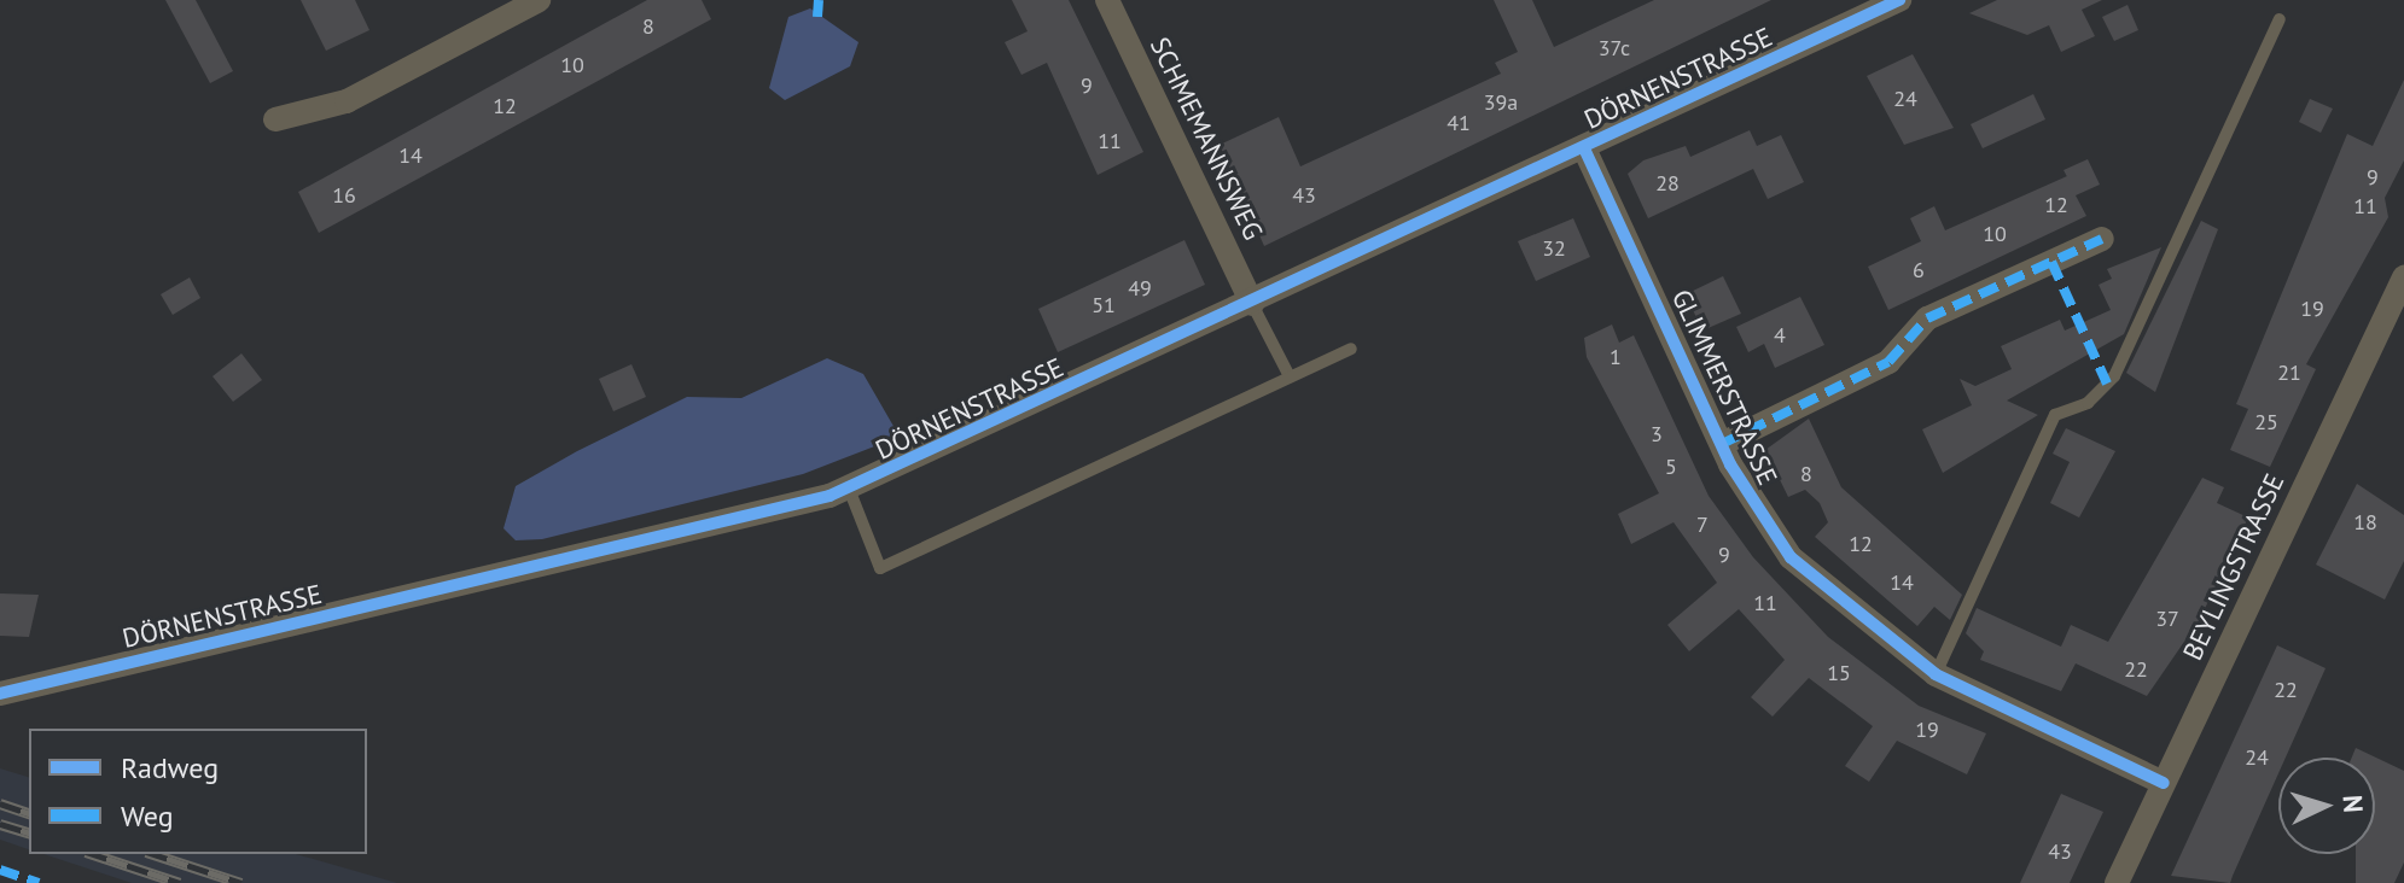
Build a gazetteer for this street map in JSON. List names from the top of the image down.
{
  "streets": {
    "street": [
      "DÖRNENSTRASSE",
      "SCHMEMANNSWEG",
      "GLIMMERSTRASSE",
      "BEYLINGSTRASSE"
    ]
  },
  "crossings": [
    ["DÖRNENSTRASSE", "SCHMEMANNSWEG"],
    ["DÖRNENSTRASSE", "GLIMMERSTRASSE"],
    ["GLIMMERSTRASSE", "BEYLINGSTRASSE"]
  ],
  "house_numbers": [
    "8",
    "37c",
    "10",
    "9",
    "24",
    "39a",
    "12",
    "41",
    "11",
    "14",
    "9",
    "28",
    "16",
    "43",
    "12",
    "11",
    "10",
    "32",
    "6",
    "49",
    "51",
    "19",
    "4",
    "1",
    "21",
    "25",
    "3",
    "5",
    "8",
    "18",
    "7",
    "12",
    "9",
    "14",
    "11",
    "37",
    "22",
    "15",
    "22",
    "19",
    "24",
    "43"
  ],
  "legend": ["Radweg", "Weg"],
  "north": "right"
}
